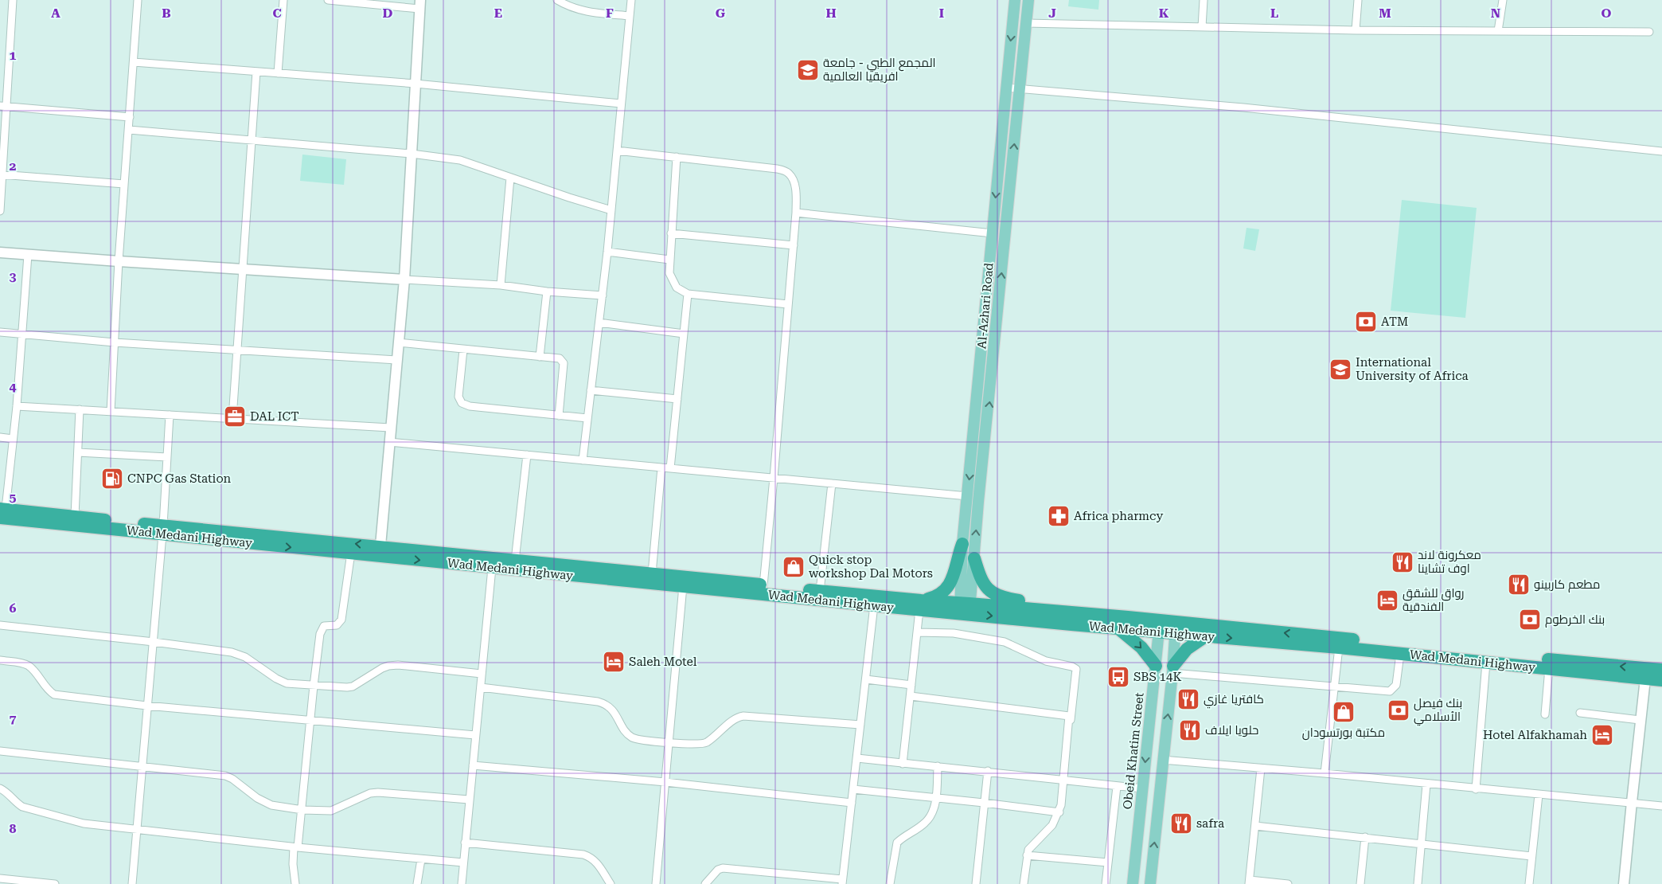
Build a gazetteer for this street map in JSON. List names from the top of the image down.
{
  "streets": {
    "highway": ["Wad Medani Highway"],
    "main road": ["Al-Azhari Road", "Obeid Khatim Street"]
  },
  "crossings": [
    ["Al-Azhari Road", "Wad Medani Highway"],
    ["Wad Medani Highway", "Obeid Khatim Street"]
  ],
  "places": {
    "school or university": ["المجمع الطبي - جامعة افريقيا العالمية", "International University of Africa"],
    "bank": ["ATM", "بنك الخرطوم", "بنك فيصل الأسلامي"],
    "office": ["DAL ICT"],
    "fuel station": ["CNPC Gas Station"],
    "pharmacy": ["Africa pharmcy"],
    "restaurant": [
      "معكرونة لاند اوف تشاينا",
      "مطعم كاربينو",
      "كافتريا غازي",
      "حلويا ايلاف",
      "safra"
    ],
    "shop": ["Quick stop workshop Dal Motors", "مكتبة بورتسودان"],
    "hotel": ["رواق للشقق الفندقية", "Saleh Motel", "Hotel Alfakhamah"],
    "bus stop": ["SBS 14K"]
  },
  "grid": {
    "columns": [
      "A",
      "B",
      "C",
      "D",
      "E",
      "F",
      "G",
      "H",
      "I",
      "J",
      "K",
      "L",
      "M",
      "N",
      "O"
    ],
    "rows": [
      "1",
      "2",
      "3",
      "4",
      "5",
      "6",
      "7",
      "8"
    ]
  }
}
